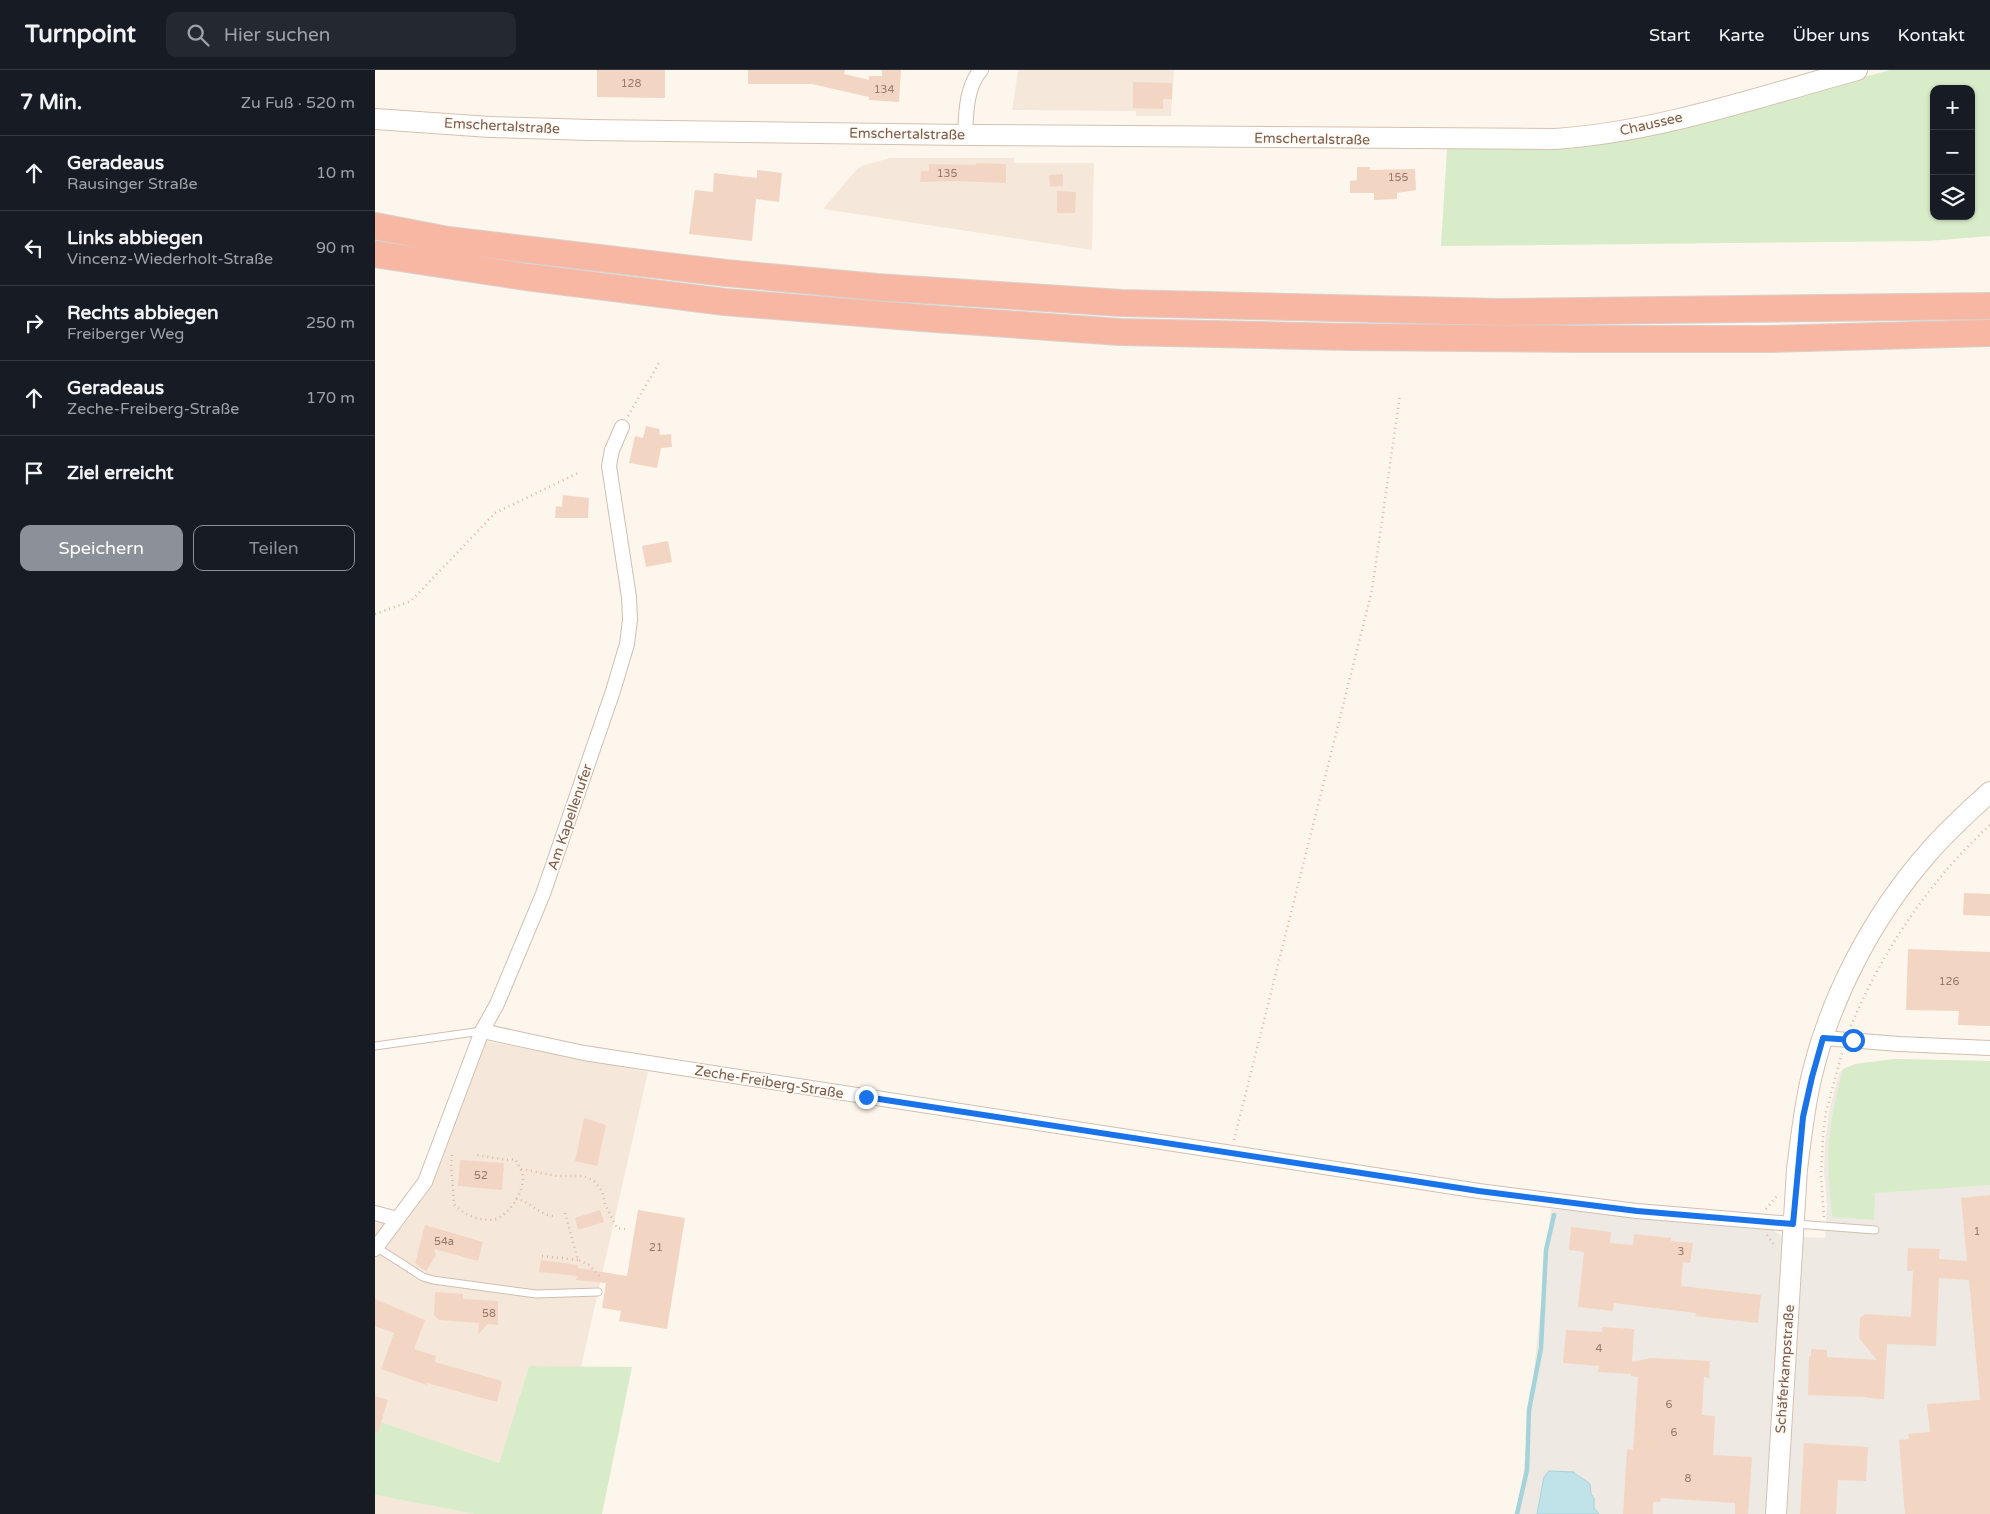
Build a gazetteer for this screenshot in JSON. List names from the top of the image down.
{
  "streets": {
    "main road": ["Chaussee", "Emschertalstraße", "Schäferkampstraße"],
    "street": ["Am Kapellenufer", "Zeche-Freiberg-Straße"]
  },
  "crossings": [
    ["Chaussee", "Emschertalstraße"],
    ["Am Kapellenufer", "Zeche-Freiberg-Straße"],
    ["Zeche-Freiberg-Straße", "Schäferkampstraße"]
  ],
  "house_numbers": [
    "128",
    "134",
    "135",
    "155",
    "126",
    "52",
    "1",
    "54a",
    "21",
    "3",
    "58",
    "4",
    "6",
    "6",
    "8"
  ],
  "page": {
    "header": "Turnpoint",
    "search": "Hier suchen",
    "nav": [
      "Start",
      "Karte",
      "Über uns",
      "Kontakt"
    ],
    "heading": ["7 Min.", "Zu Fuß · 520 m"],
    "map_buttons": ["+", "−"],
    "list": [
      ["Geradeaus", "Rausinger Straße", "10 m"],
      ["Links abbiegen", "Vincenz-Wiederholt-Straße", "90 m"],
      ["Rechts abbiegen", "Freiberger Weg", "250 m"],
      ["Geradeaus", "Zeche-Freiberg-Straße", "170 m"],
      "Ziel erreicht"
    ],
    "buttons": ["Speichern", "Teilen"]
  }
}
